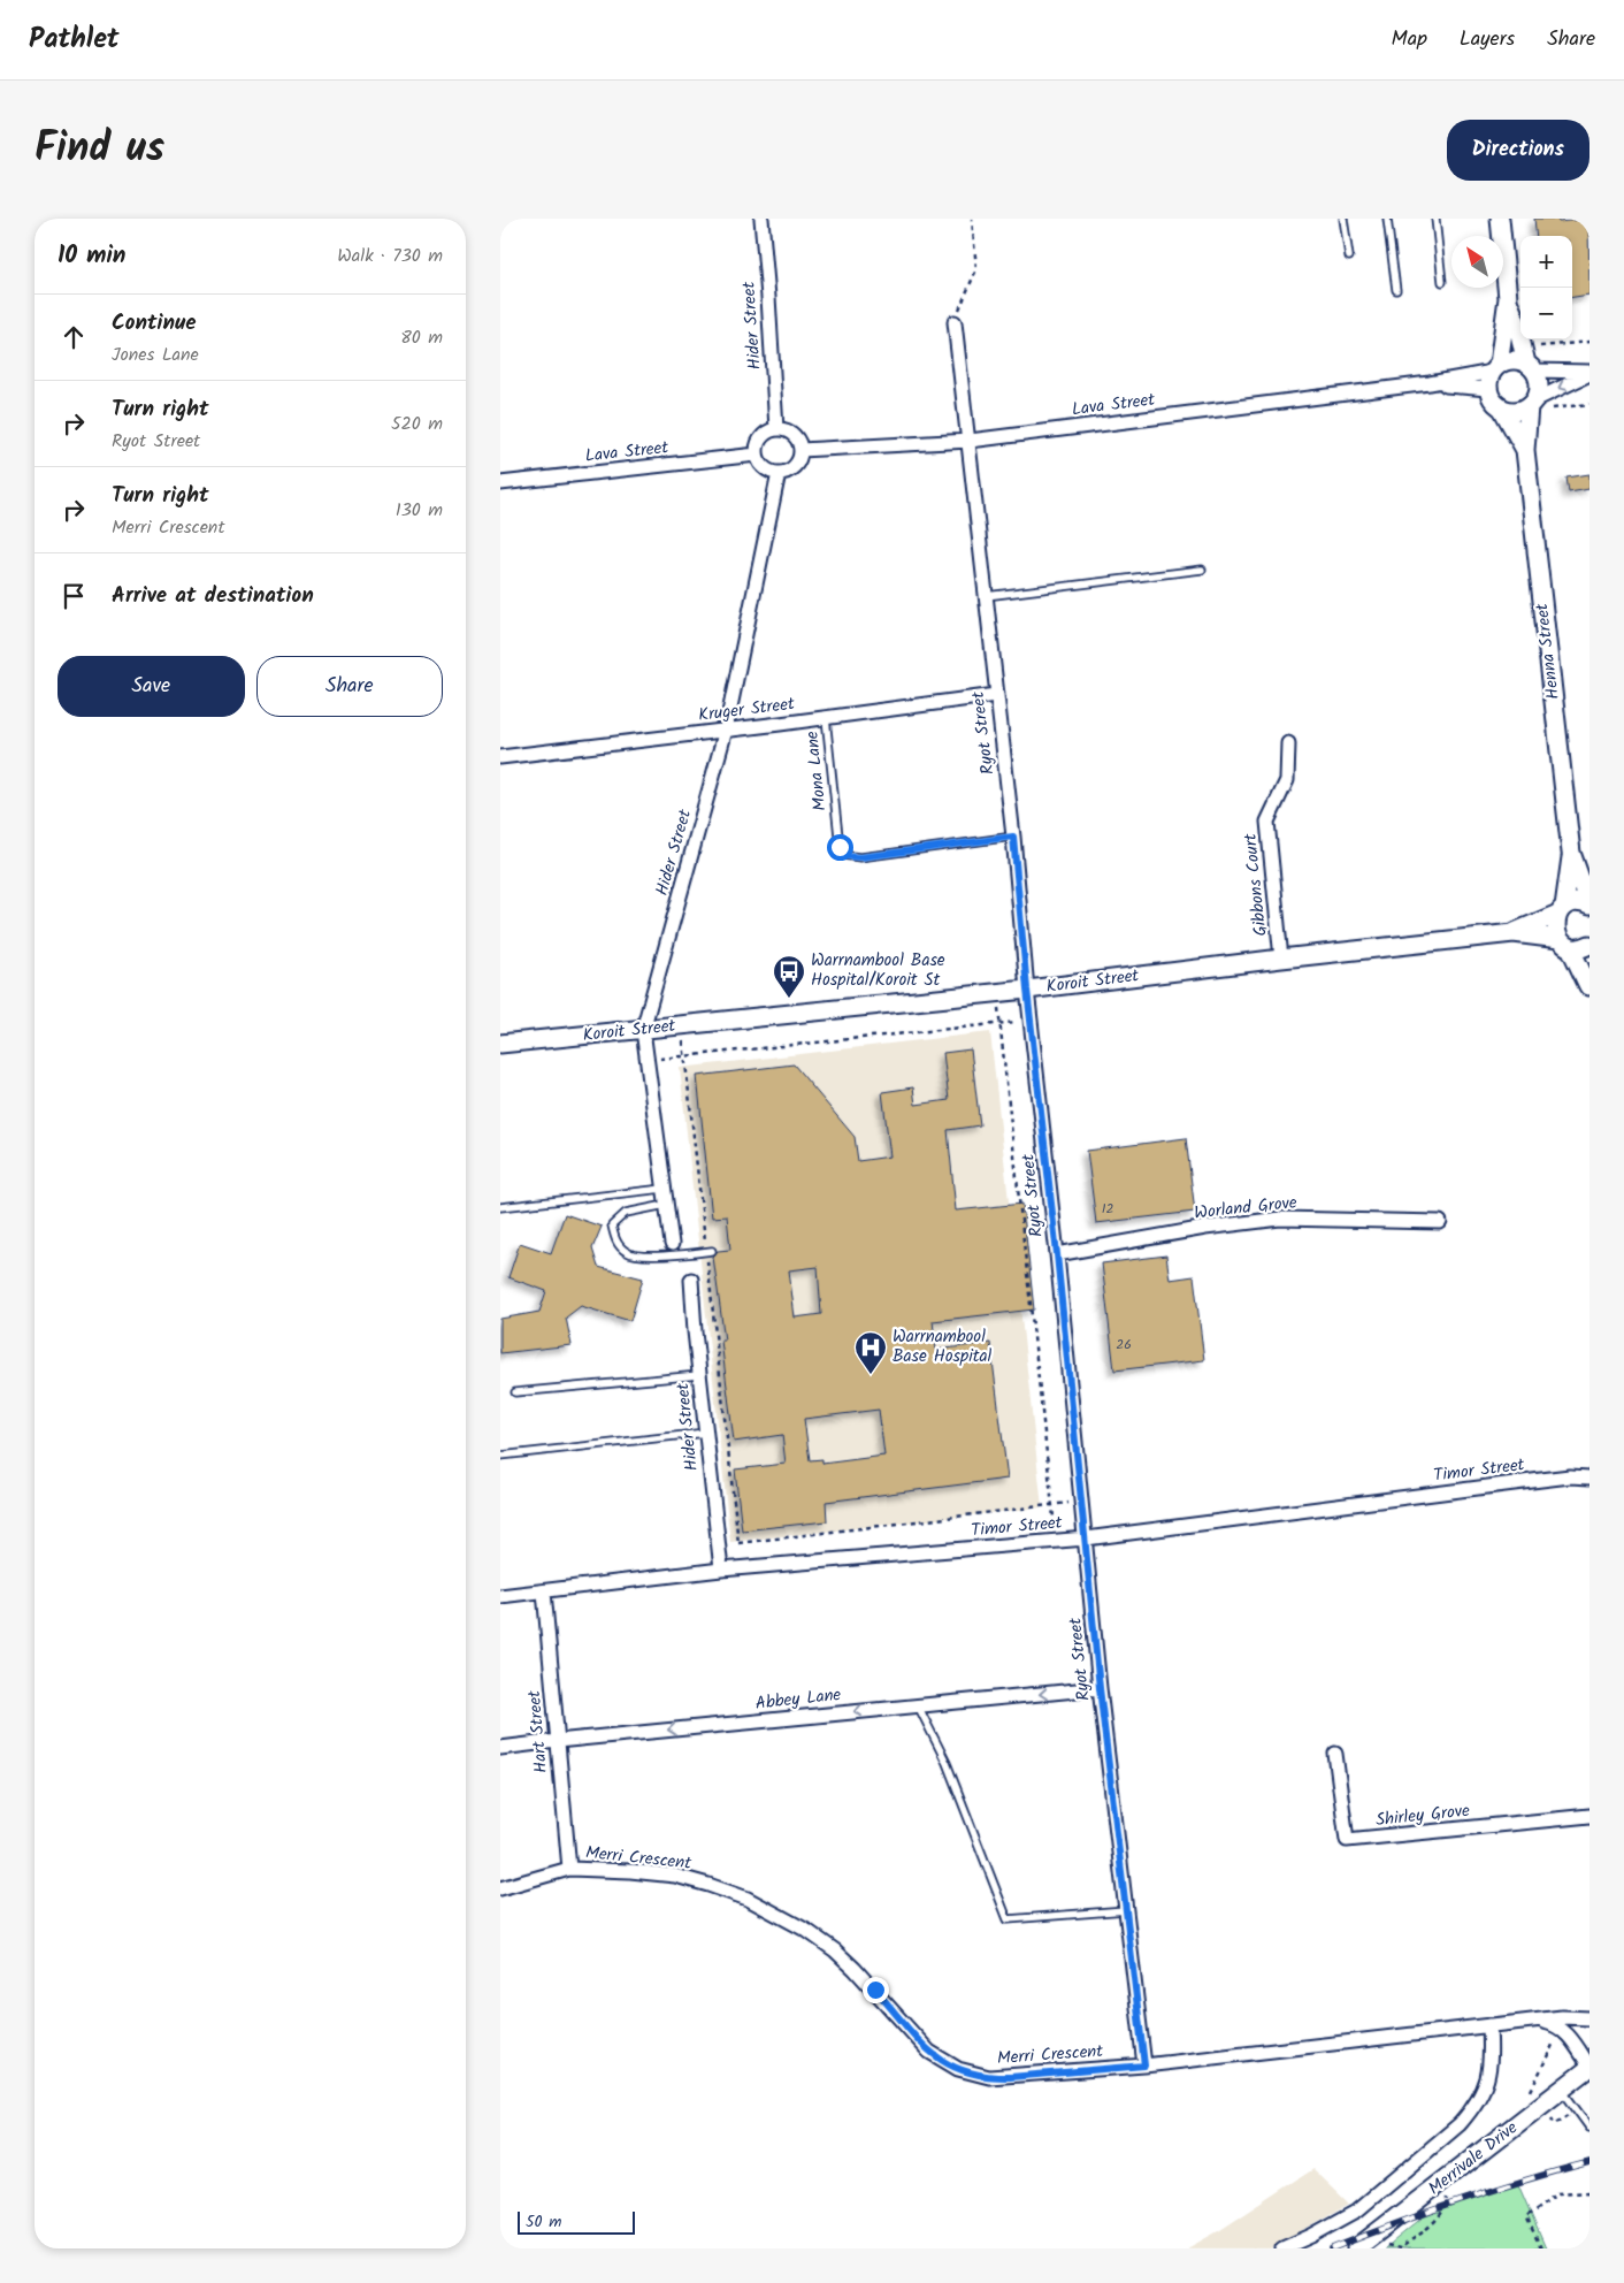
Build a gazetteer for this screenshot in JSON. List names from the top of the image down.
{
  "streets": {
    "street": [
      "Hider Street",
      "Lava Street",
      "Henna Street",
      "Kruger Street",
      "Ryot Street",
      "Gibbons Court",
      "Koroit Street",
      "Worland Grove",
      "Timor Street",
      "Abbey Lane",
      "Hart Street",
      "Shirley Grove",
      "Merri Crescent",
      "Merrivale Drive"
    ],
    "lane": ["Mona Lane"]
  },
  "crossings": [
    ["Hider Street", "Lava Street"],
    ["Hider Street", "Kruger Street"],
    ["Hider Street", "Koroit Street"],
    ["Hider Street", "Timor Street"],
    ["Lava Street", "Henna Street"],
    ["Lava Street", "Ryot Street"],
    ["Henna Street", "Koroit Street"],
    ["Kruger Street", "Ryot Street"],
    ["Kruger Street", "Mona Lane"],
    ["Ryot Street", "Mona Lane"],
    ["Ryot Street", "Koroit Street"],
    ["Ryot Street", "Worland Grove"],
    ["Ryot Street", "Timor Street"],
    ["Ryot Street", "Abbey Lane"],
    ["Ryot Street", "Merri Crescent"],
    ["Gibbons Court", "Koroit Street"],
    ["Timor Street", "Hart Street"],
    ["Abbey Lane", "Hart Street"],
    ["Hart Street", "Merri Crescent"],
    ["Merri Crescent", "Merrivale Drive"]
  ],
  "one_way": ["Abbey Lane"],
  "places": {
    "bus stop": ["Warrnambool Base Hospital/Koroit St"],
    "hospital": ["Warrnambool Base Hospital"]
  },
  "house_numbers": ["12", "26"],
  "scale_bar": "50 m",
  "north": "top left",
  "page": {
    "header": "Pathlet",
    "nav": ["Map", "Layers", "Share"],
    "title": "Find us",
    "buttons": [
      "Directions",
      ["Save", "Share"]
    ],
    "heading": ["10 min", "Walk · 730 m"],
    "map_buttons": ["+", "−"],
    "list": [
      ["Continue", "Jones Lane", "80 m"],
      ["Turn right", "Ryot Street", "520 m"],
      ["Turn right", "Merri Crescent", "130 m"],
      "Arrive at destination"
    ],
    "scale": "50 m"
  }
}
